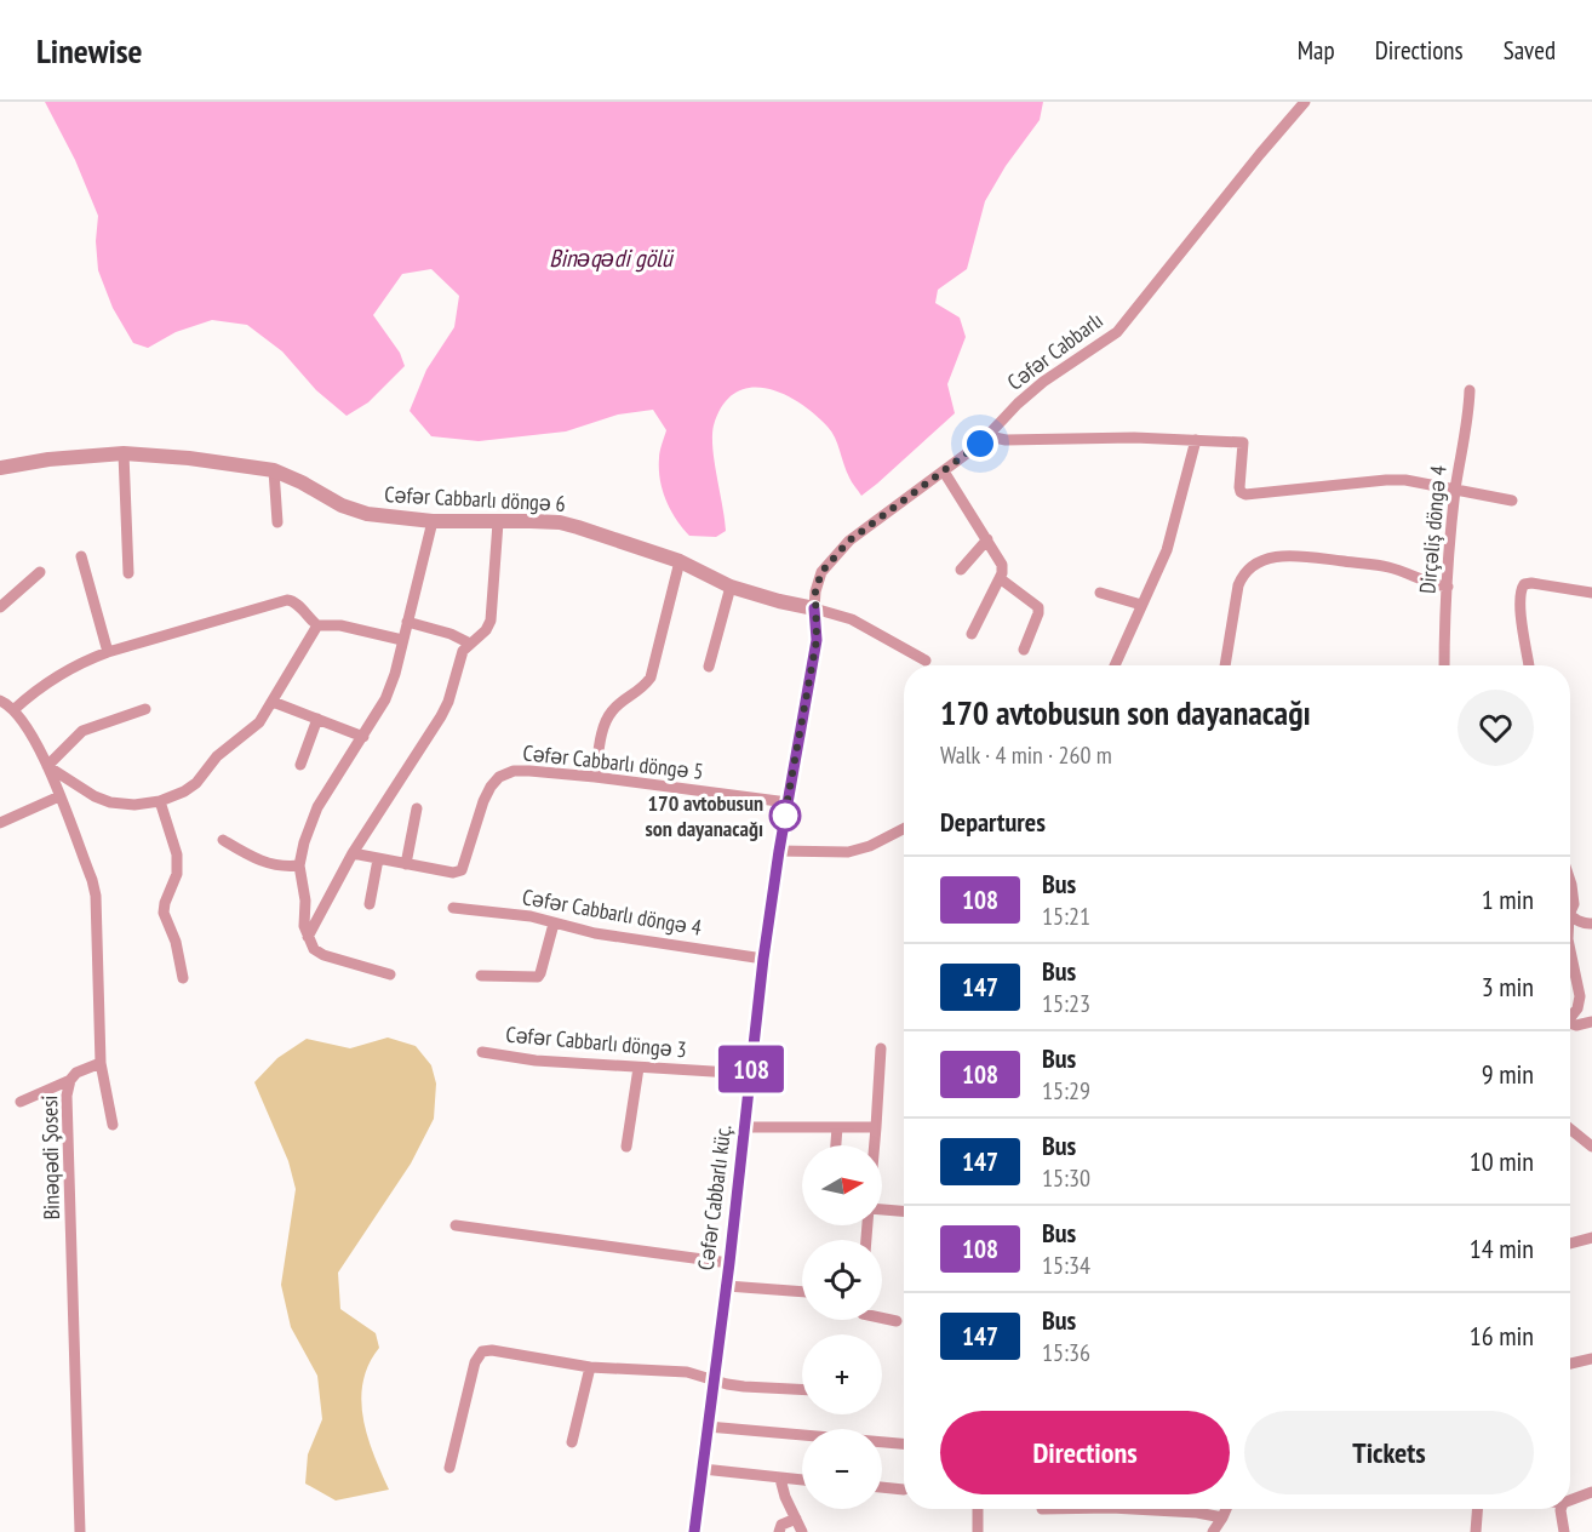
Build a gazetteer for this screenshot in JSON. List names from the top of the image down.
{
  "streets": {
    "street": [
      "Cəfər Cabbarlı",
      "Cəfər Cabbarlı döngə 6",
      "Dirçəliş döngə 4",
      "Cəfər Cabbarlı döngə 5",
      "Cəfər Cabbarlı döngə 4",
      "Cəfər Cabbarlı döngə 3",
      "Binəqədi Şosesi",
      "Cəfər Cabbarlı küç."
    ]
  },
  "crossings": [
    ["Cəfər Cabbarlı", "Cəfər Cabbarlı döngə 6"],
    ["Cəfər Cabbarlı", "Cəfər Cabbarlı küç."],
    ["Cəfər Cabbarlı döngə 6", "Cəfər Cabbarlı küç."],
    ["Cəfər Cabbarlı döngə 5", "Cəfər Cabbarlı küç."],
    ["Cəfər Cabbarlı döngə 4", "Cəfər Cabbarlı küç."],
    ["Cəfər Cabbarlı döngə 3", "Cəfər Cabbarlı küç."]
  ],
  "water": ["Binəqədi gölü"],
  "places": ["170 avtobusun son dayanacağı"],
  "lines": ["bus line 108"],
  "north": "right",
  "page": {
    "header": "Linewise",
    "nav": ["Map", "Directions", "Saved"],
    "on_map": "108",
    "heading": [
      ["170 avtobusun son dayanacağı", "Walk · 4 min · 260 m"],
      "Departures"
    ],
    "list": [
      {
        "mark": "108",
        "name": "Bus",
        "note": "15:21",
        "value": "1 min"
      },
      {
        "mark": "147",
        "name": "Bus",
        "note": "15:23",
        "value": "3 min"
      },
      {
        "mark": "108",
        "name": "Bus",
        "note": "15:29",
        "value": "9 min"
      },
      {
        "mark": "147",
        "name": "Bus",
        "note": "15:30",
        "value": "10 min"
      },
      {
        "mark": "108",
        "name": "Bus",
        "note": "15:34",
        "value": "14 min"
      },
      {
        "mark": "147",
        "name": "Bus",
        "note": "15:36",
        "value": "16 min"
      }
    ],
    "map_buttons": ["+", "−"],
    "buttons": ["Directions", "Tickets"]
  }
}
